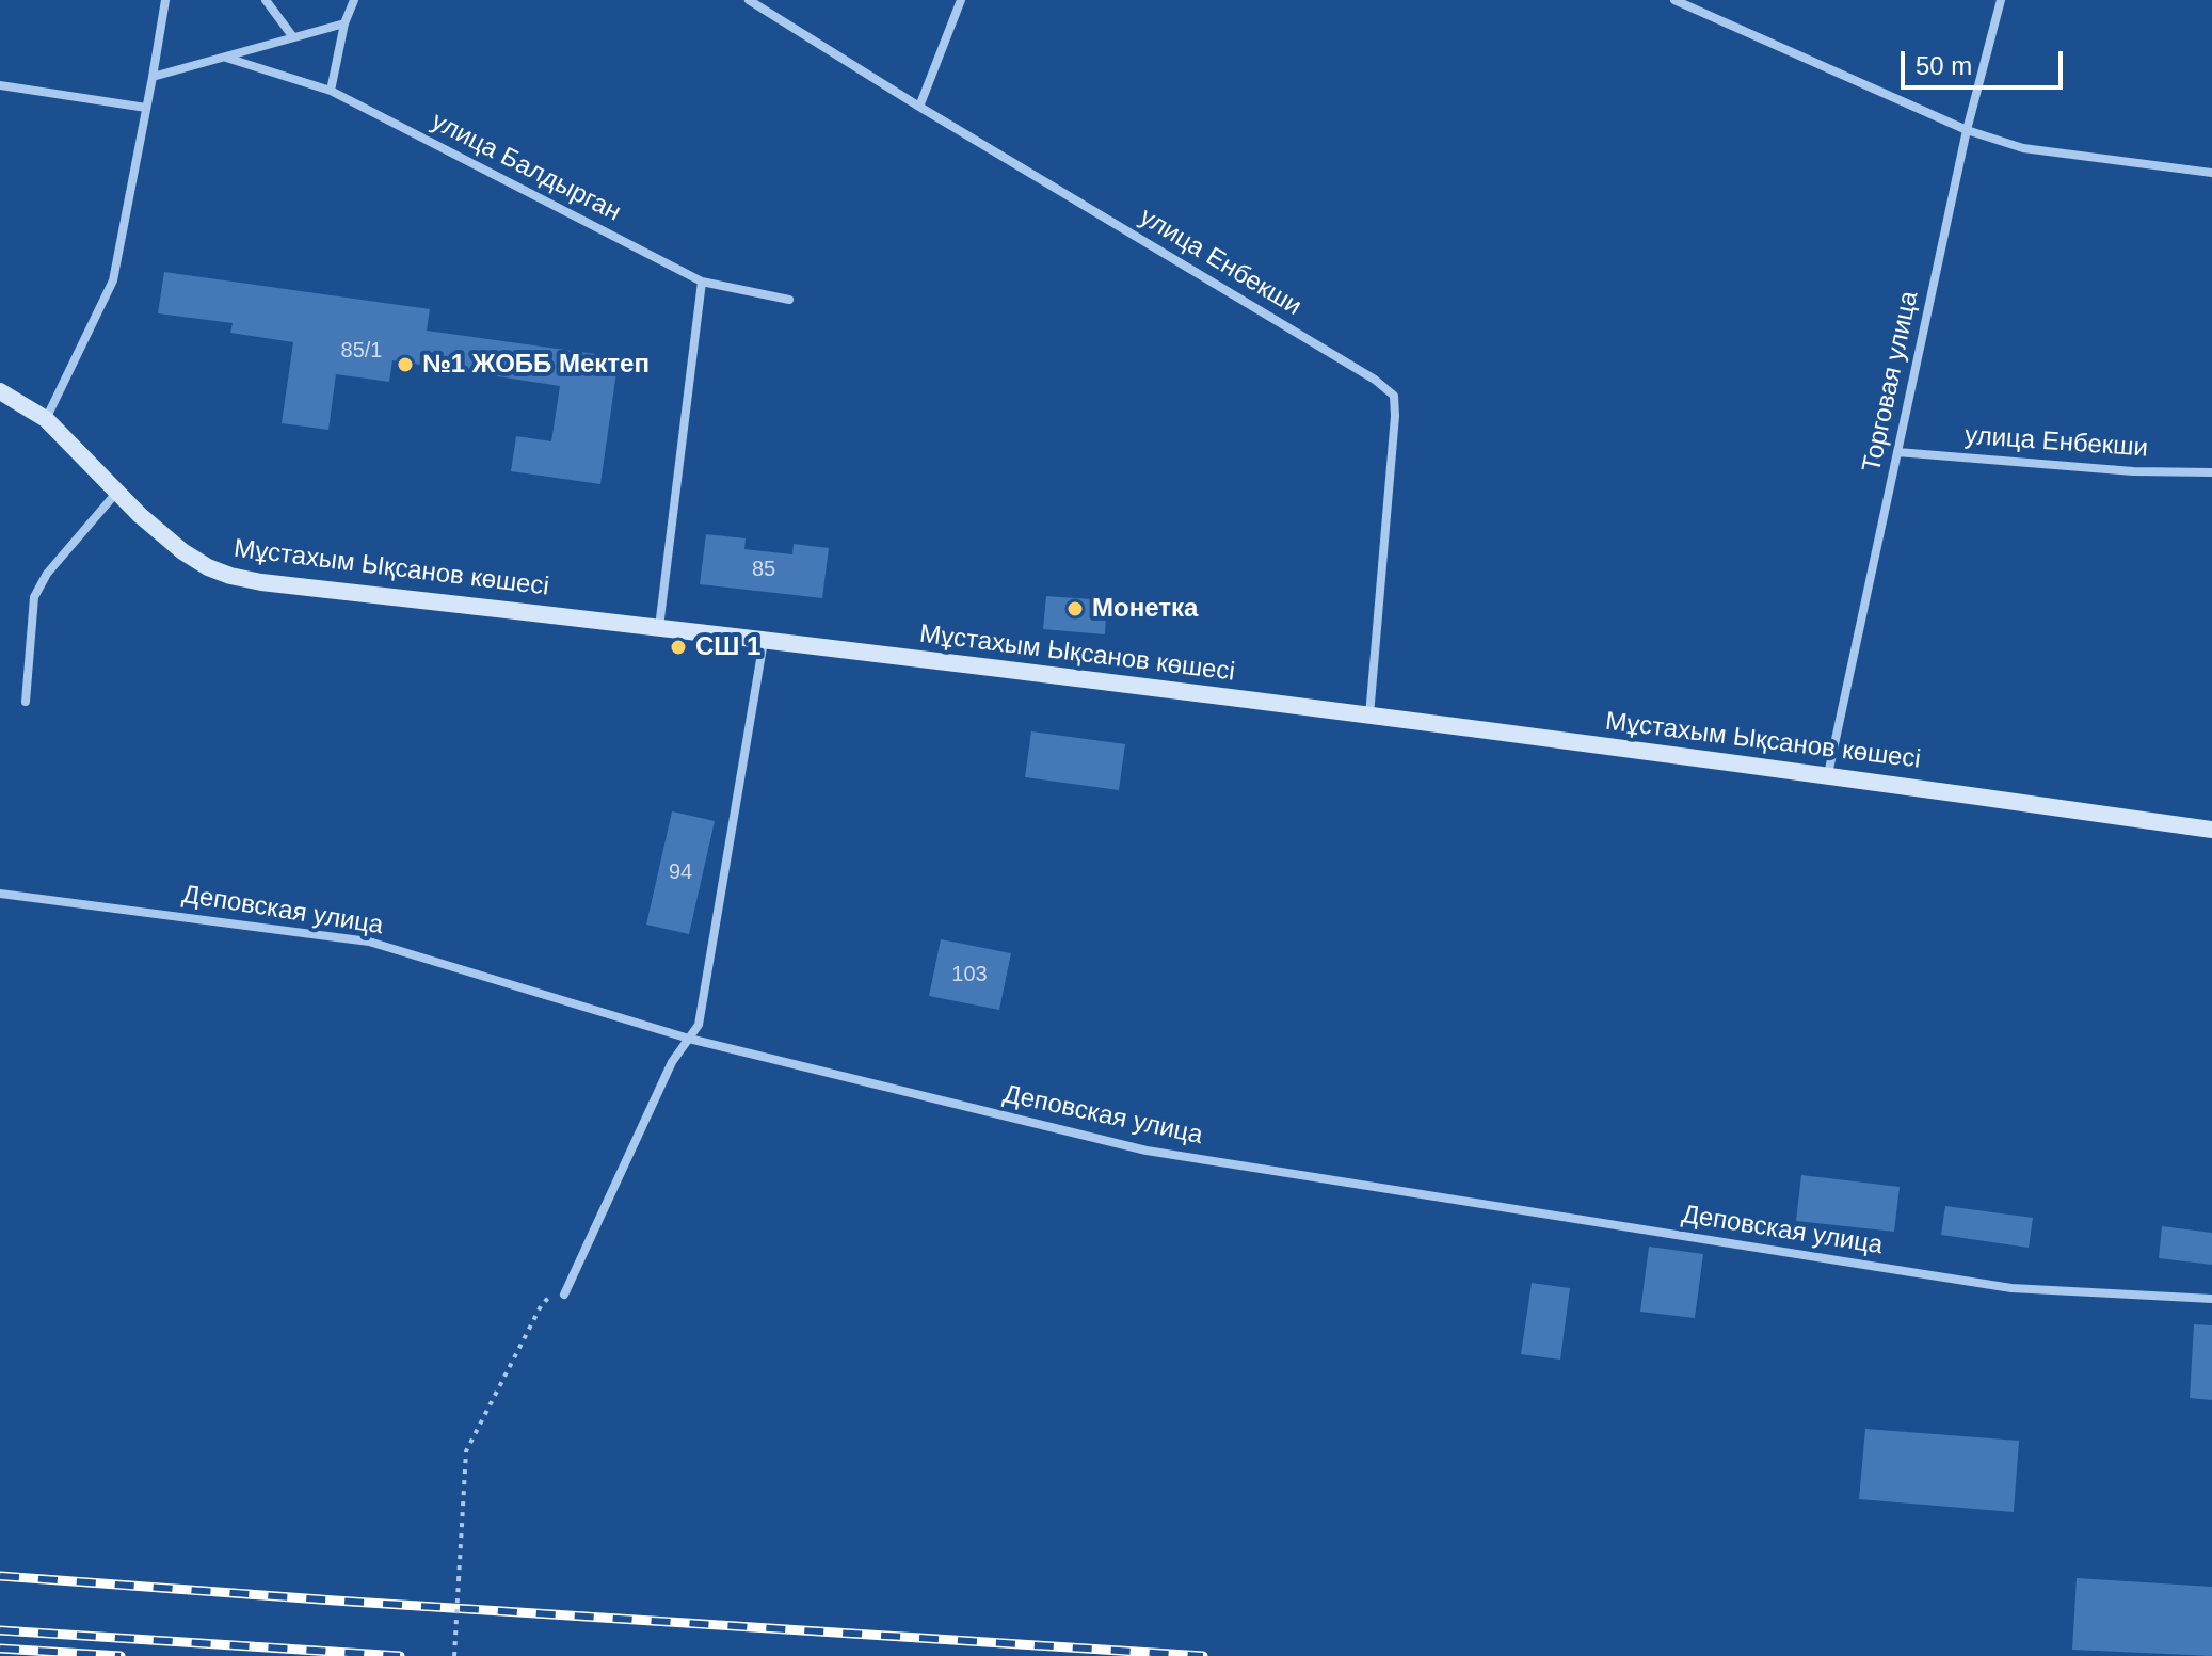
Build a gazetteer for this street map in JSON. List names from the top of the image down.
{
  "streets": {
    "main road": ["Мұстахым Ықсанов көшесі"],
    "street": [
      "улица Балдырган",
      "улица Енбекши",
      "Торговая улица",
      "Деповская улица"
    ]
  },
  "crossings": [
    ["улица Енбекши", "Торговая улица"],
    ["улица Енбекши", "Мұстахым Ықсанов көшесі"],
    ["Торговая улица", "Мұстахым Ықсанов көшесі"]
  ],
  "places": ["№1 ЖОББ Мектеп", "Монетка", "СШ 1"],
  "house_numbers": [
    "85/1",
    "85",
    "94",
    "103"
  ],
  "scale_bar": "50 m"
}
